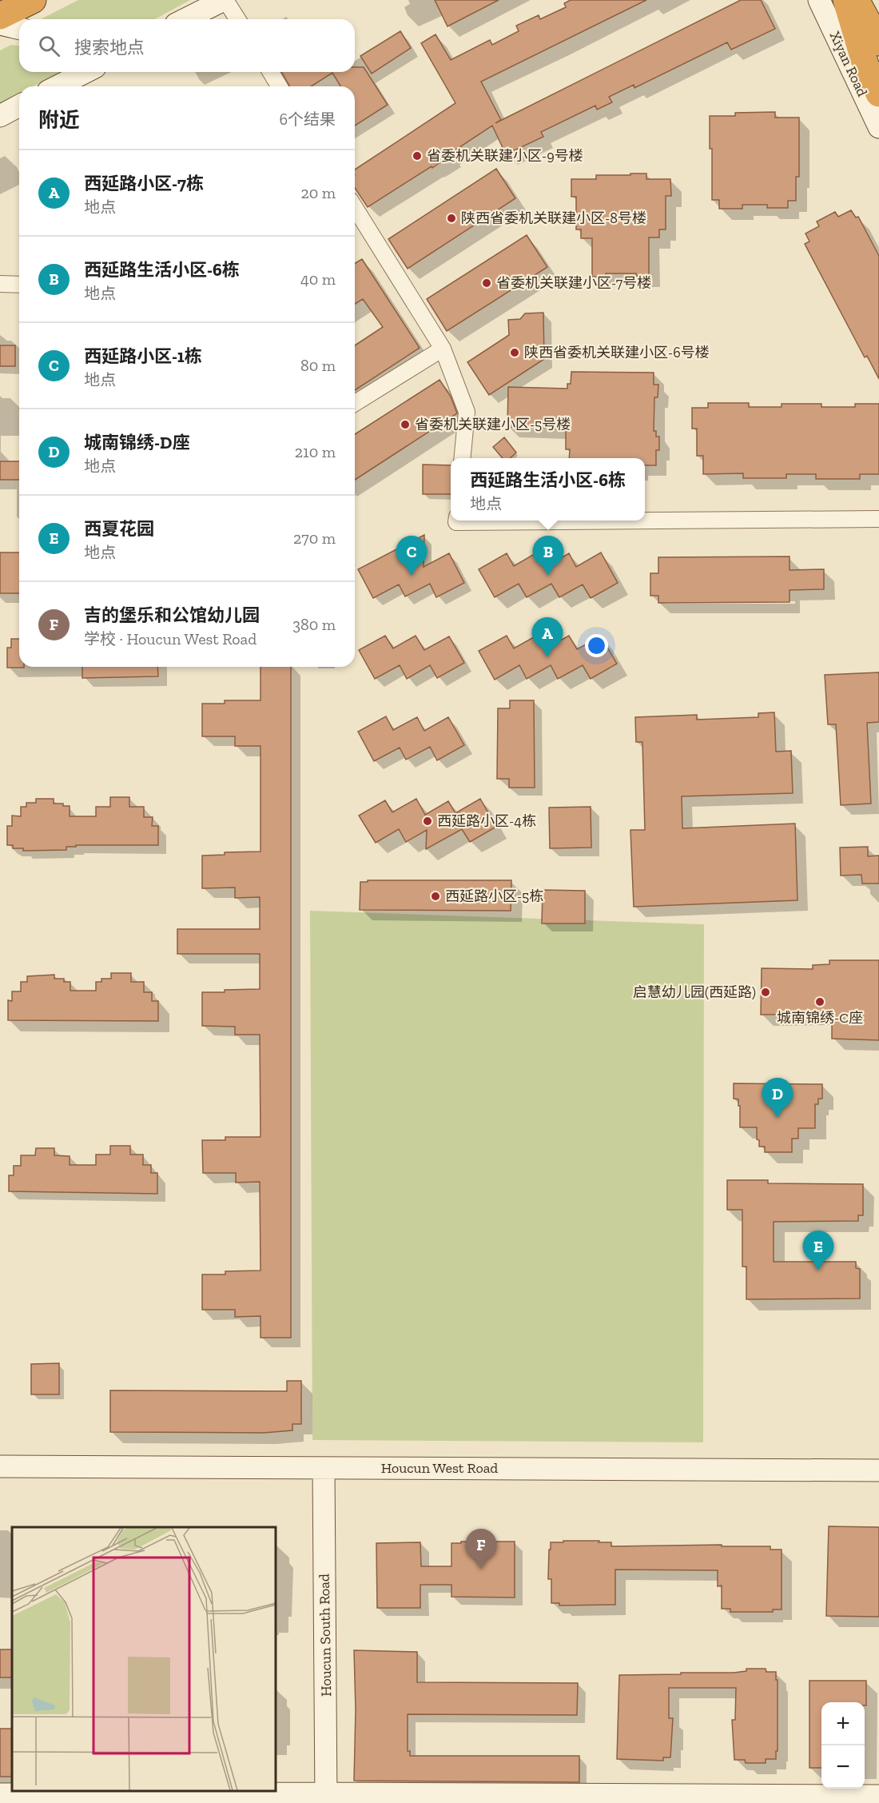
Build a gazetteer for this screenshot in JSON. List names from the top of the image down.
{
  "streets": {
    "street": ["Xiyan Road", "Houcun West Road", "Houcun South Road"]
  },
  "crossings": [
    ["Houcun West Road", "Houcun South Road"]
  ],
  "places": [
    "省委机关联建小区-9号楼",
    "陕西省委机关联建小区-8号楼",
    "省委机关联建小区-7号楼",
    "陕西省委机关联建小区-6号楼",
    "省委机关联建小区-5号楼",
    "西延路小区-4栋",
    "西延路小区-5栋",
    "启慧幼儿园(西延路)",
    "城南锦绣-C座"
  ],
  "page": {
    "search": "搜索地点",
    "heading": ["附近", "6个结果"],
    "list": [
      {
        "mark": "A",
        "name": "西延路小区-7栋",
        "note": "地点",
        "value": "20 m"
      },
      {
        "mark": "B",
        "name": "西延路生活小区-6栋",
        "note": "地点",
        "value": "40 m"
      },
      {
        "mark": "C",
        "name": "西延路小区-1栋",
        "note": "地点",
        "value": "80 m"
      },
      {
        "mark": "D",
        "name": "城南锦绣-D座",
        "note": "地点",
        "value": "210 m"
      },
      {
        "mark": "E",
        "name": "西夏花园",
        "note": "地点",
        "value": "270 m"
      },
      {
        "mark": "F",
        "name": "吉的堡乐和公馆幼儿园",
        "note": "学校 · Houcun West Road",
        "value": "380 m"
      }
    ],
    "popup": ["西延路生活小区-6栋", "地点"],
    "pins": [
      "B",
      "C",
      "A",
      "D",
      "E",
      "F"
    ],
    "map_buttons": ["+", "−"]
  }
}
